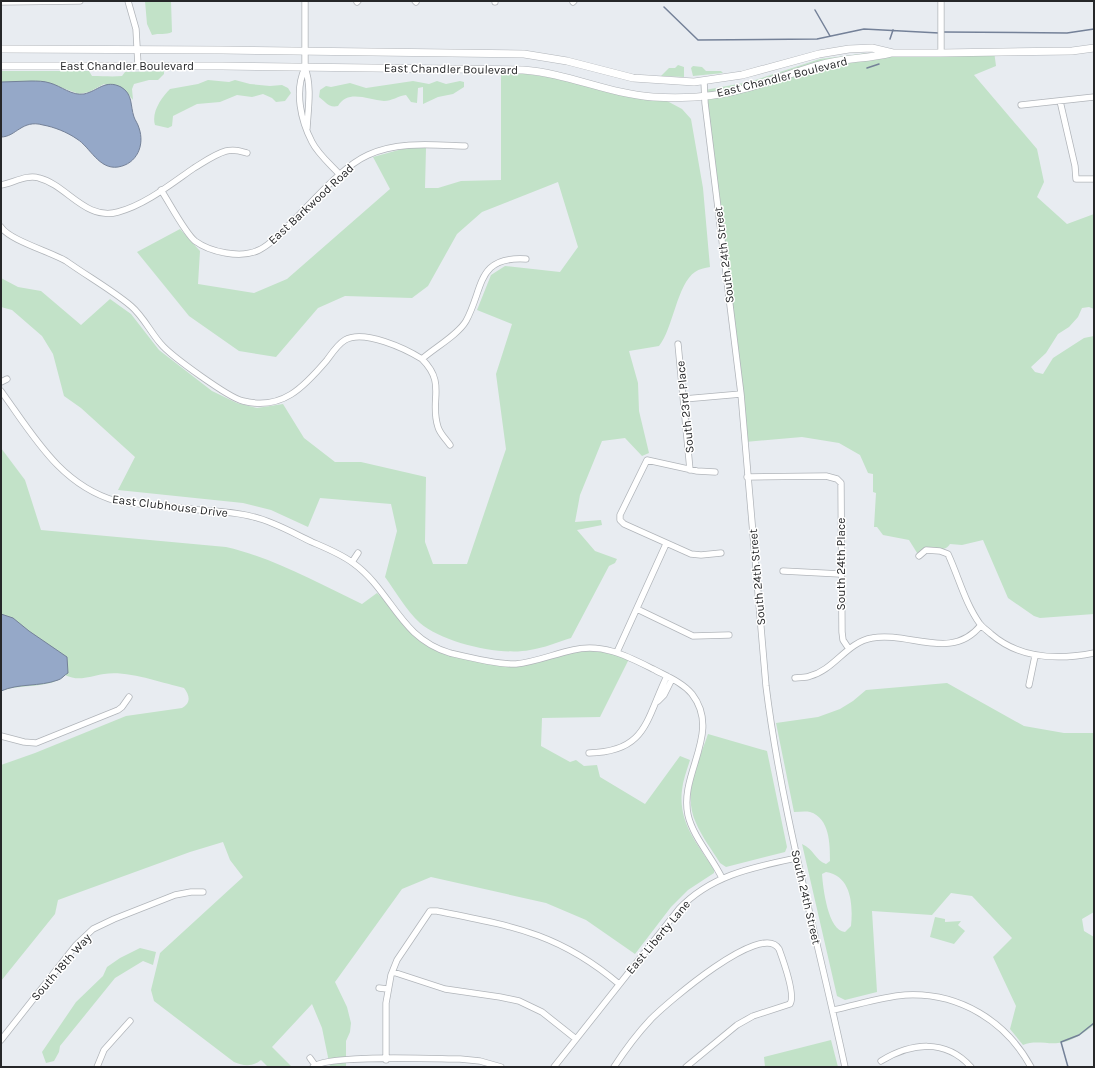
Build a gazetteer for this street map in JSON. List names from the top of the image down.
{
  "streets": {
    "main road": ["East Chandler Boulevard"],
    "street": [
      "East Barkwood Road",
      "South 24th Street",
      "South 23rd Place",
      "East Clubhouse Drive",
      "South 24th Place",
      "East Liberty Lane",
      "South 18th Way"
    ]
  },
  "crossings": [
    ["East Chandler Boulevard", "South 24th Street"],
    ["South 24th Street", "South 24th Place"],
    ["South 24th Street", "East Liberty Lane"],
    ["East Clubhouse Drive", "East Liberty Lane"]
  ]
}
